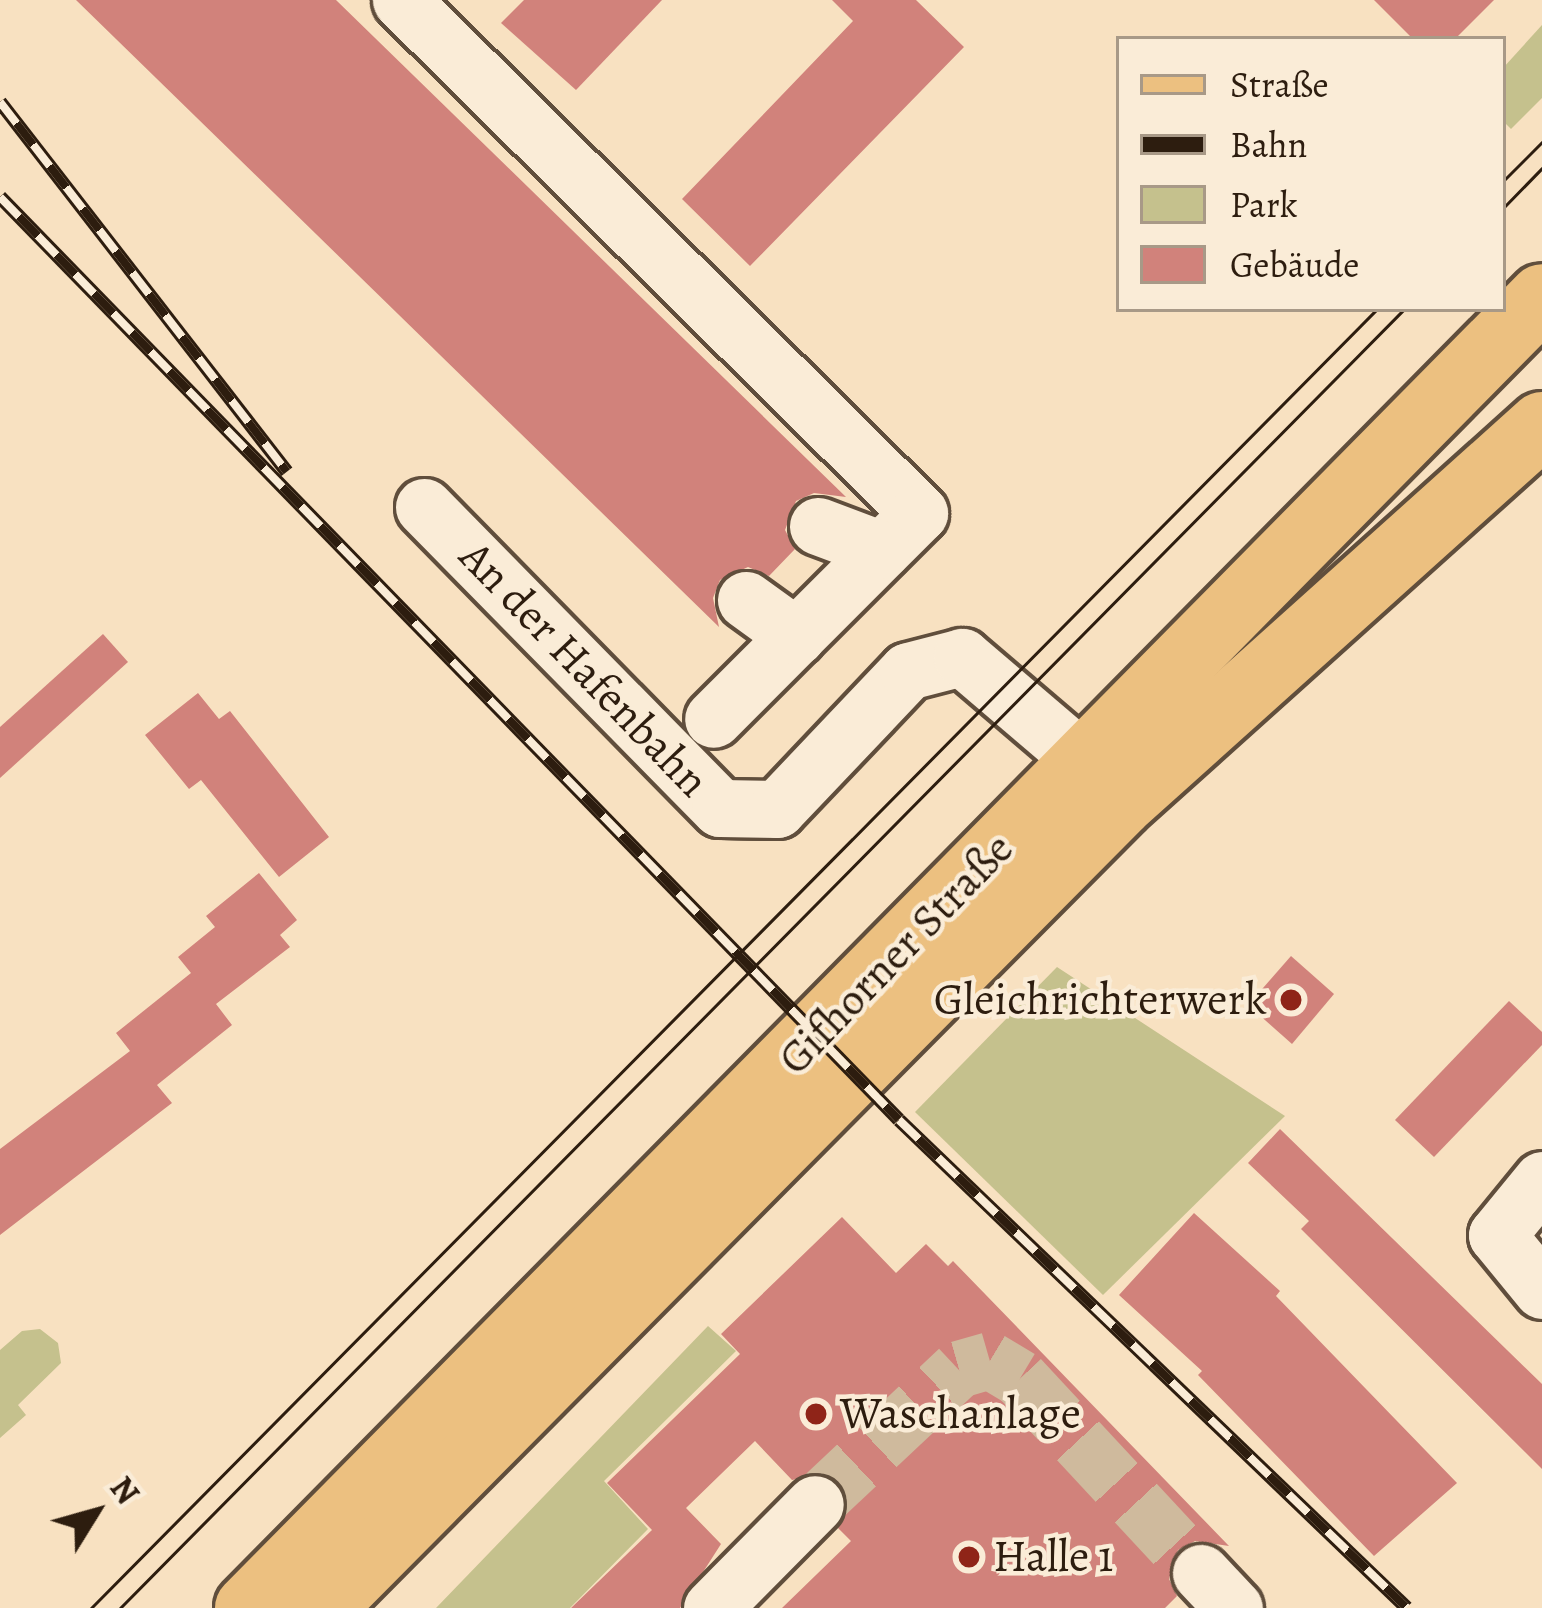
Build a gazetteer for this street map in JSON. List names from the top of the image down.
{
  "streets": {
    "main road": ["Gifhorner Straße"],
    "street": ["An der Hafenbahn"]
  },
  "crossings": [
    ["An der Hafenbahn", "Gifhorner Straße"]
  ],
  "places": ["Gleichrichterwerk", "Waschanlage", "Halle 1"],
  "legend": [
    "Straße",
    "Bahn",
    "Park",
    "Gebäude"
  ],
  "north": "top right"
}
